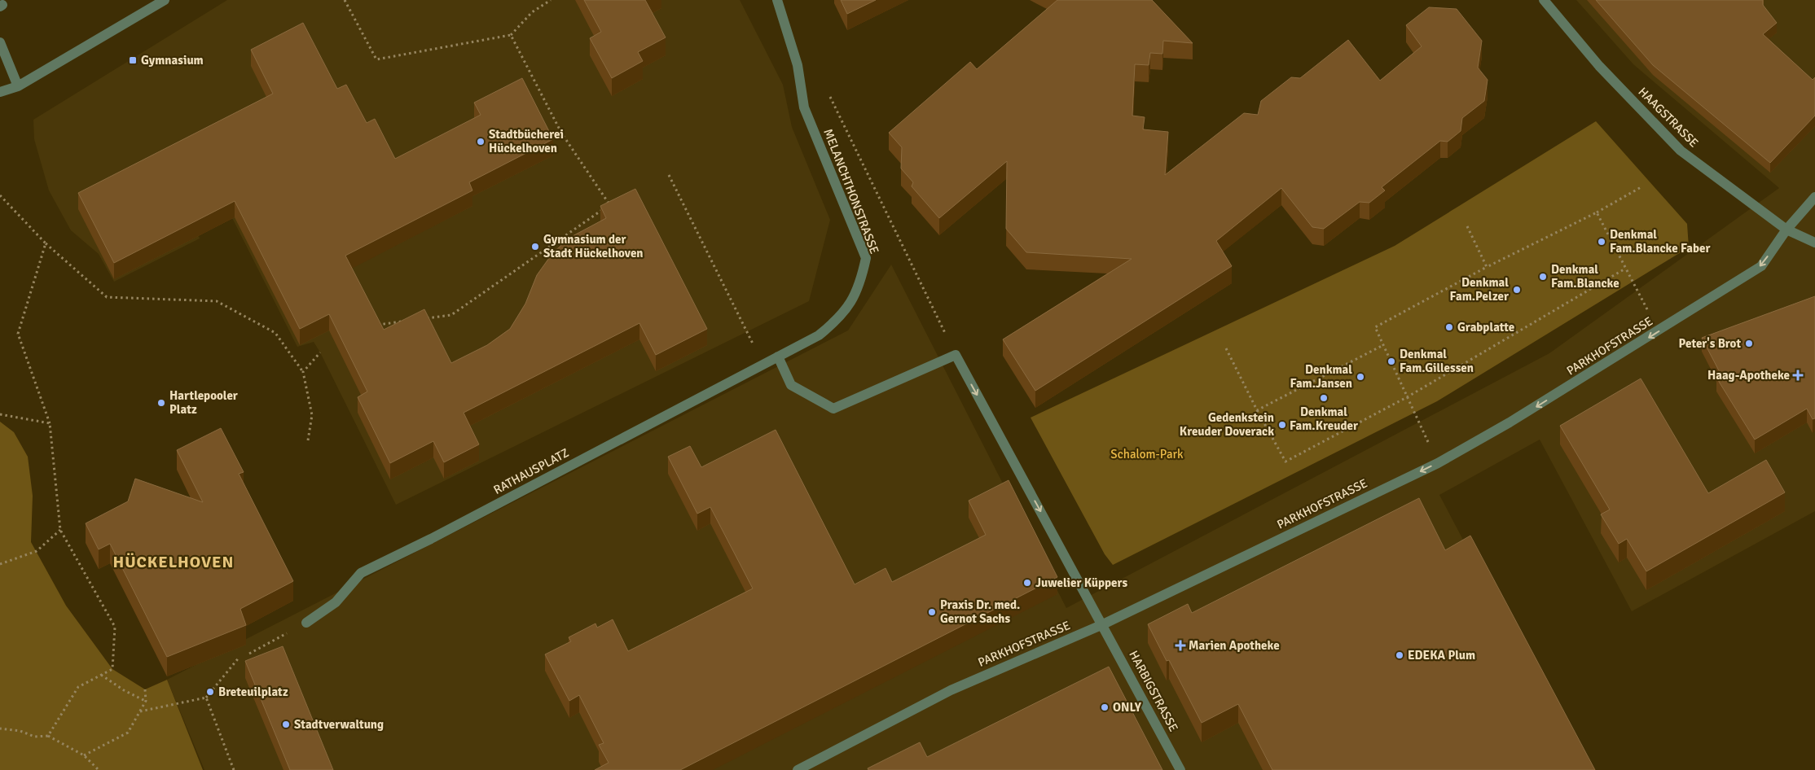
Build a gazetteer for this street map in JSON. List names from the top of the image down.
{
  "streets": {
    "street": [
      "HAAGSTRASSE",
      "MELANCHTHONSTRASSE",
      "PARKHOFSTRASSE",
      "RATHAUSPLATZ",
      "HARBIGSTRASSE"
    ]
  },
  "crossings": [
    ["HAAGSTRASSE", "PARKHOFSTRASSE"],
    ["MELANCHTHONSTRASSE", "RATHAUSPLATZ"],
    ["PARKHOFSTRASSE", "HARBIGSTRASSE"]
  ],
  "one_way": ["PARKHOFSTRASSE", "HARBIGSTRASSE"],
  "districts": ["HÜCKELHOVEN"],
  "parks": ["Schalom-Park"],
  "places": {
    "transit": ["Gymnasium"],
    "other": [
      "Stadtbücherei Hückelhoven",
      "Denkmal Fam.Blancke Faber",
      "Gymnasium der Stadt Hückelhoven",
      "Denkmal Fam.Blancke",
      "Denkmal Fam.Pelzer",
      "Grabplatte",
      "Peter's Brot",
      "Denkmal Fam.Gillessen",
      "Denkmal Fam.Jansen",
      "Denkmal Fam.Kreuder",
      "Hartlepooler Platz",
      "Gedenkstein Kreuder Doverack",
      "Juwelier Küppers",
      "Praxis Dr. med. Gernot Sachs",
      "EDEKA Plum",
      "Breteuilplatz",
      "ONLY",
      "Stadtverwaltung"
    ],
    "health": ["Haag-Apotheke", "Marien Apotheke"]
  }
}
